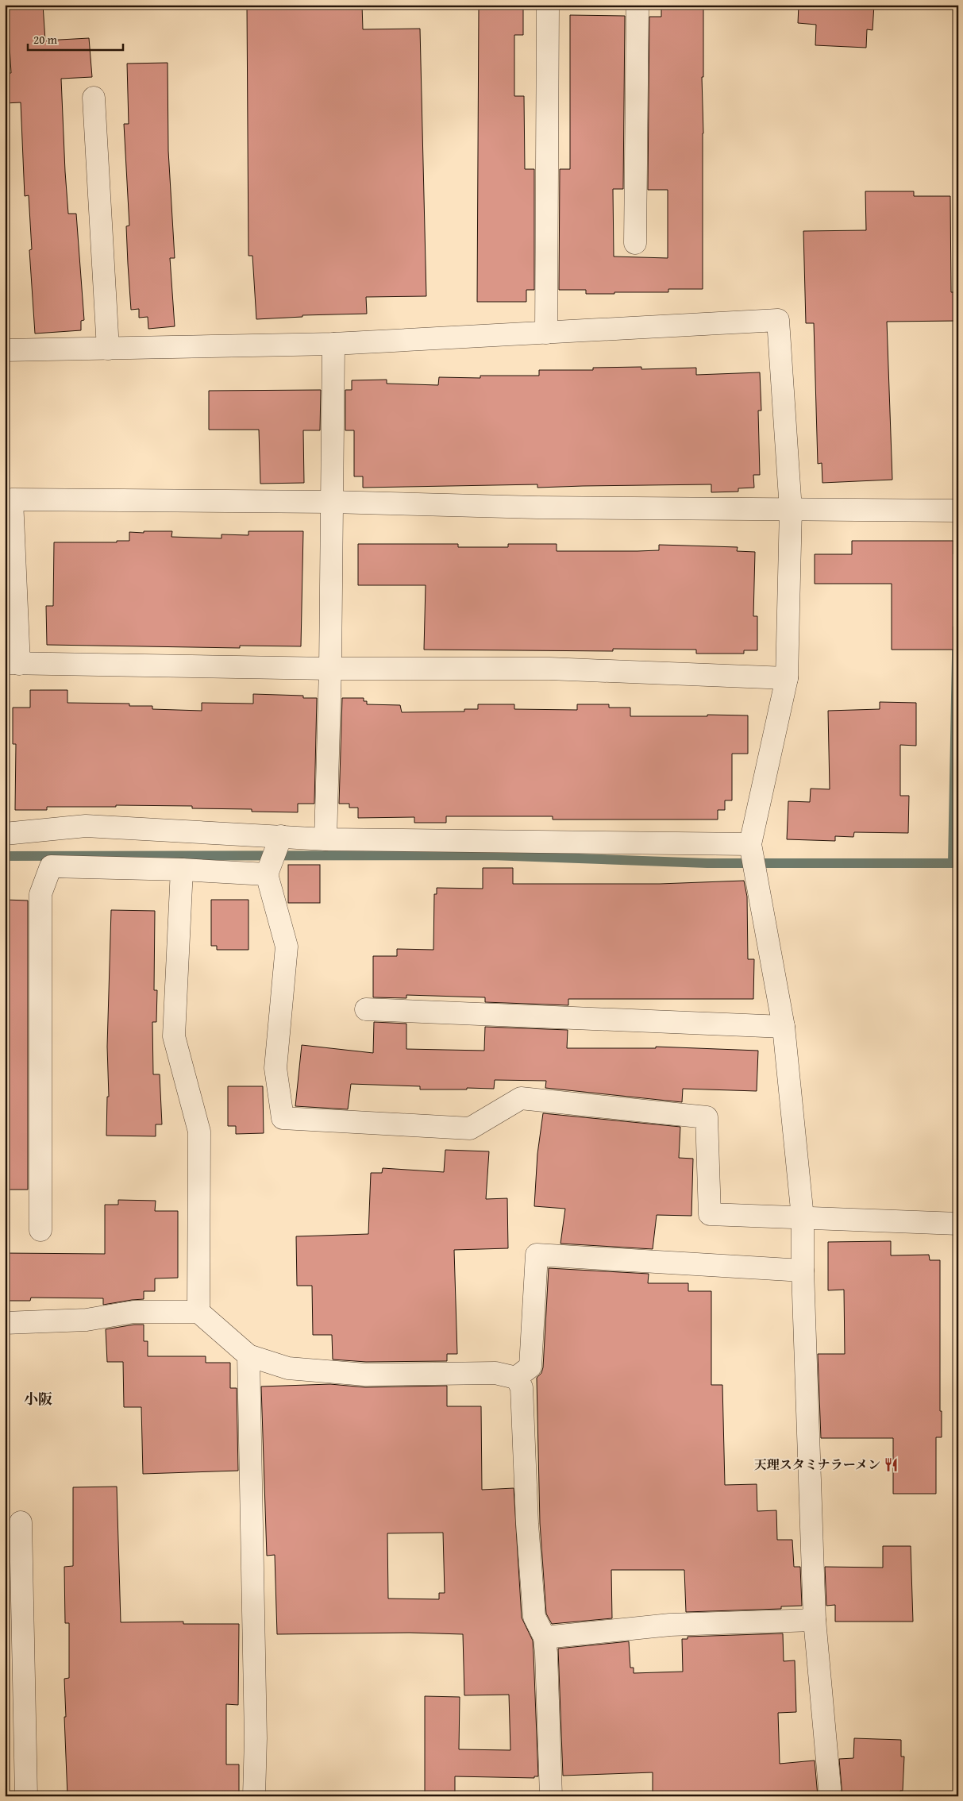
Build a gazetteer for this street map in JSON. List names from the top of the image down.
{
  "districts": ["小阪"],
  "places": {
    "restaurant": ["天理スタミナラーメン"]
  },
  "scale_bar": "20 m"
}
